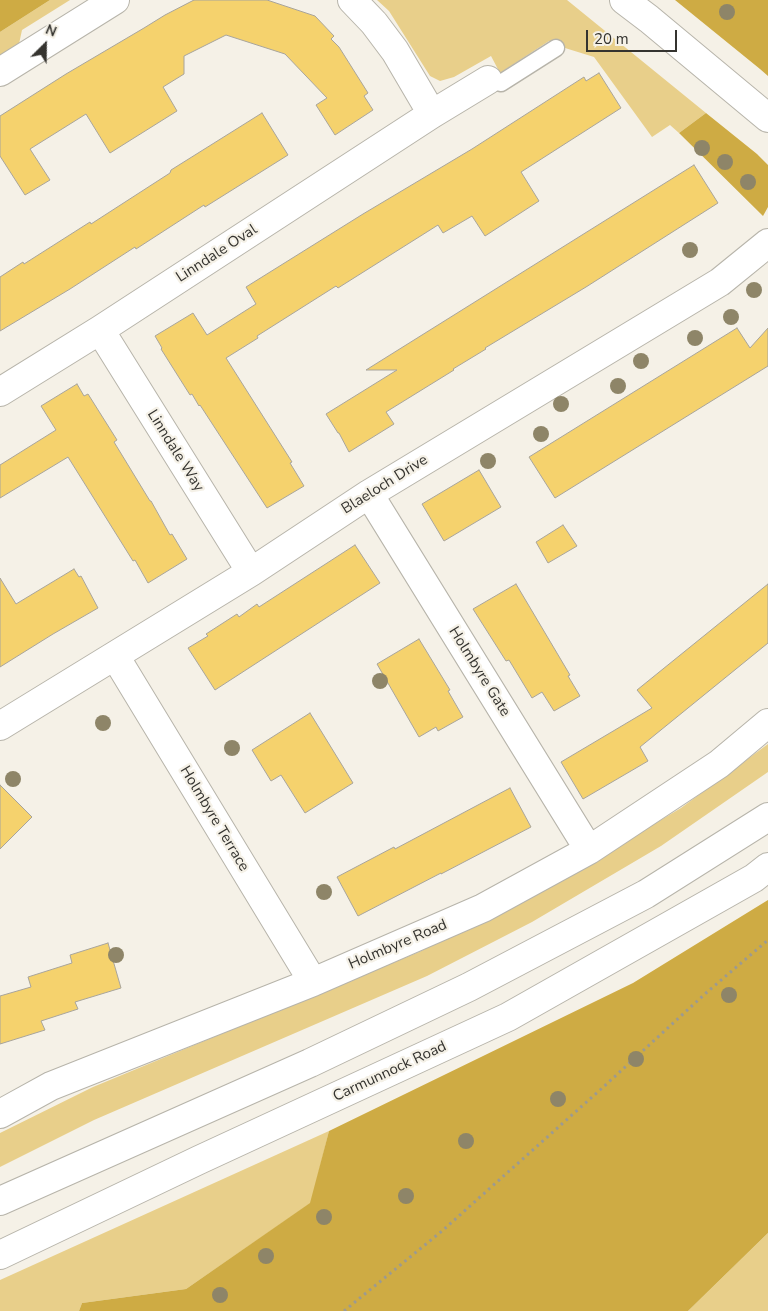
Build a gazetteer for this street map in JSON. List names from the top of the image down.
{
  "streets": {
    "street": [
      "Linndale Oval",
      "Linndale Way",
      "Blaeloch Drive",
      "Holmbyre Gate",
      "Holmbyre Terrace",
      "Holmbyre Road",
      "Carmunnock Road"
    ]
  },
  "crossings": [
    ["Linndale Oval", "Linndale Way"],
    ["Linndale Way", "Blaeloch Drive"],
    ["Blaeloch Drive", "Holmbyre Gate"],
    ["Blaeloch Drive", "Holmbyre Terrace"],
    ["Holmbyre Gate", "Holmbyre Road"],
    ["Holmbyre Terrace", "Holmbyre Road"]
  ],
  "scale_bar": "20 m",
  "north": "top right"
}
